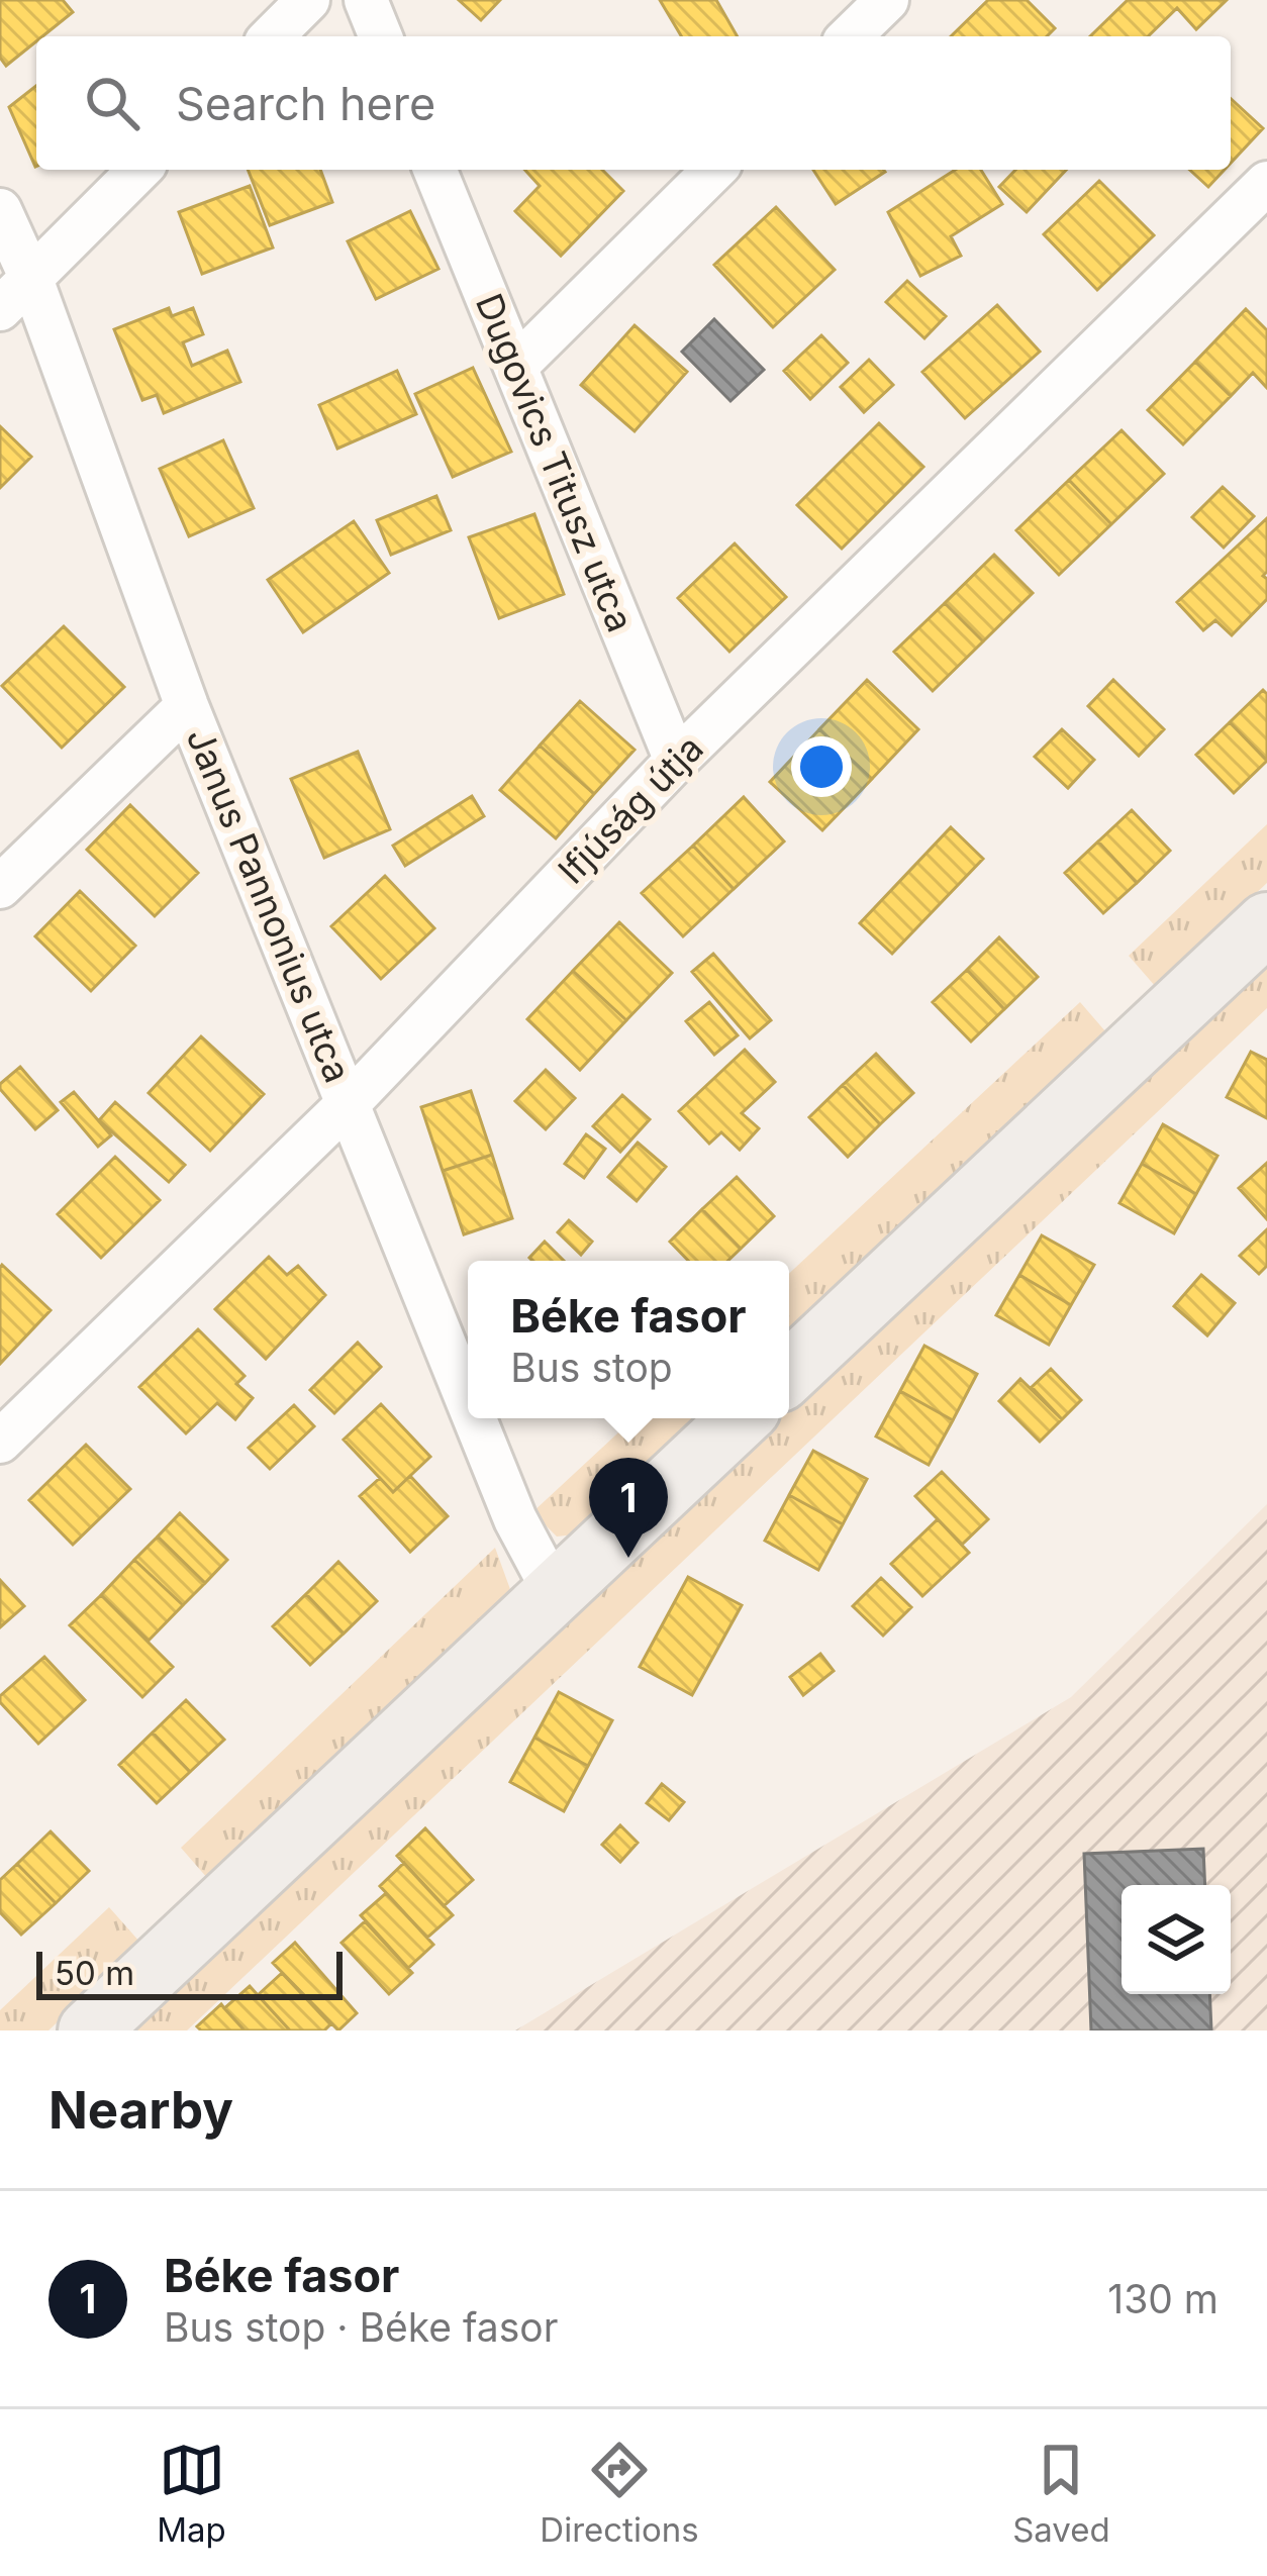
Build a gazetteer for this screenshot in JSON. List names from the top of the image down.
{
  "streets": {
    "street": ["Dugovics Titusz utca", "Ifjúság útja", "Janus Pannonius utca"]
  },
  "crossings": [
    ["Dugovics Titusz utca", "Ifjúság útja"],
    ["Ifjúság útja", "Janus Pannonius utca"]
  ],
  "scale_bar": "50 m",
  "page": {
    "search": "Search here",
    "popup": ["Béke fasor", "Bus stop"],
    "pins": "1",
    "scale": "50 m",
    "heading": "Nearby",
    "list": [
      {
        "mark": "1",
        "name": "Béke fasor",
        "note": "Bus stop · Béke fasor",
        "value": "130 m"
      }
    ],
    "nav": ["Map", "Directions", "Saved"]
  }
}
